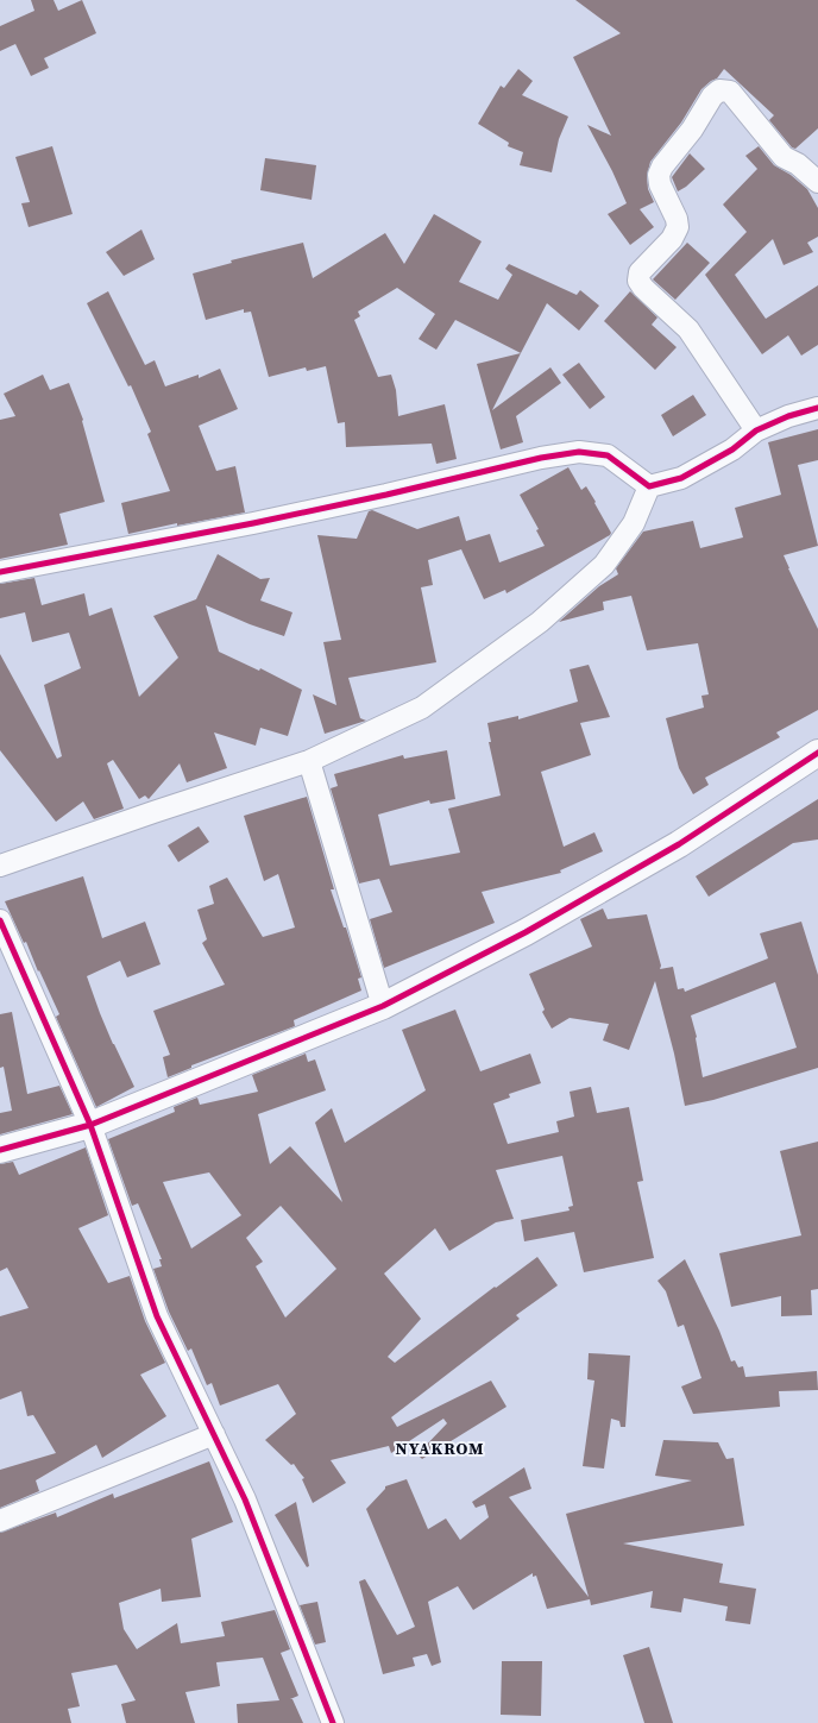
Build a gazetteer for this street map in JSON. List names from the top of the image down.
{
  "districts": ["NYAKROM"]
}
